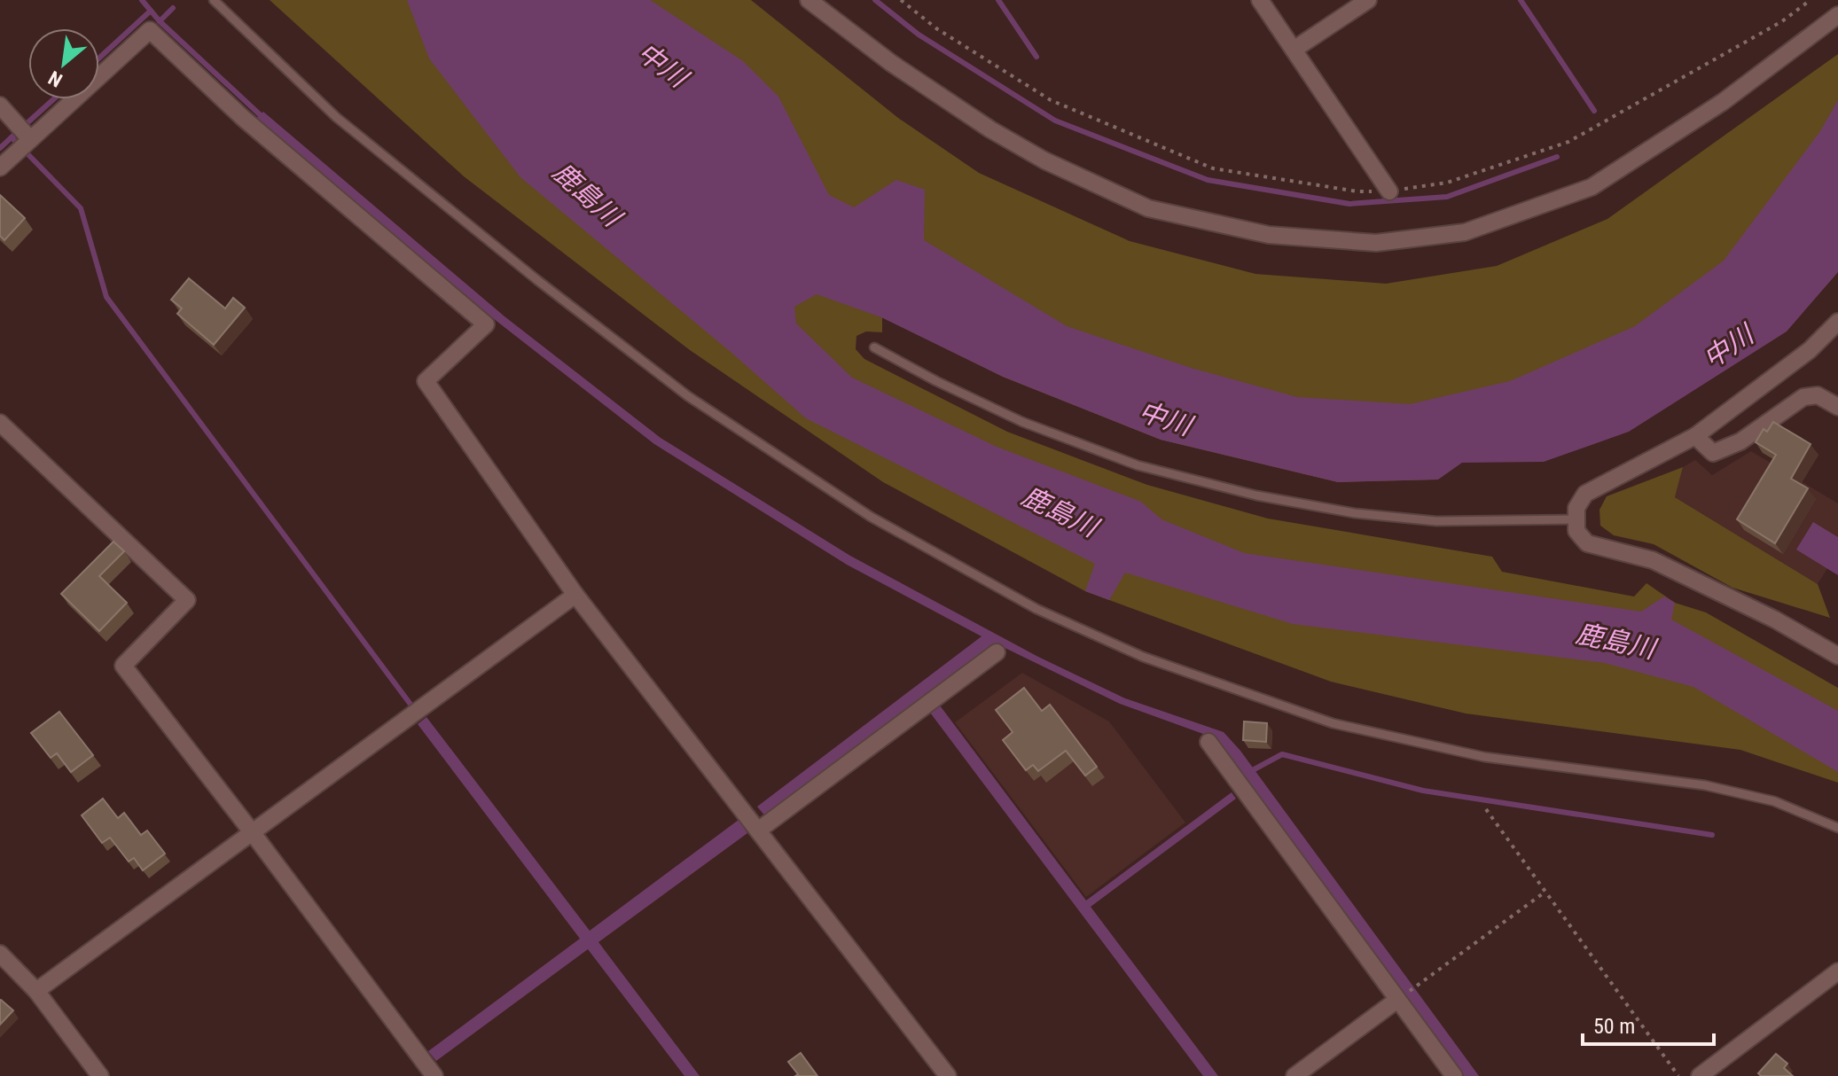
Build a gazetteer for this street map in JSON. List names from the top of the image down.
{
  "water": ["中川", "鹿島川"],
  "scale_bar": "50 m",
  "north": "bottom left"
}
